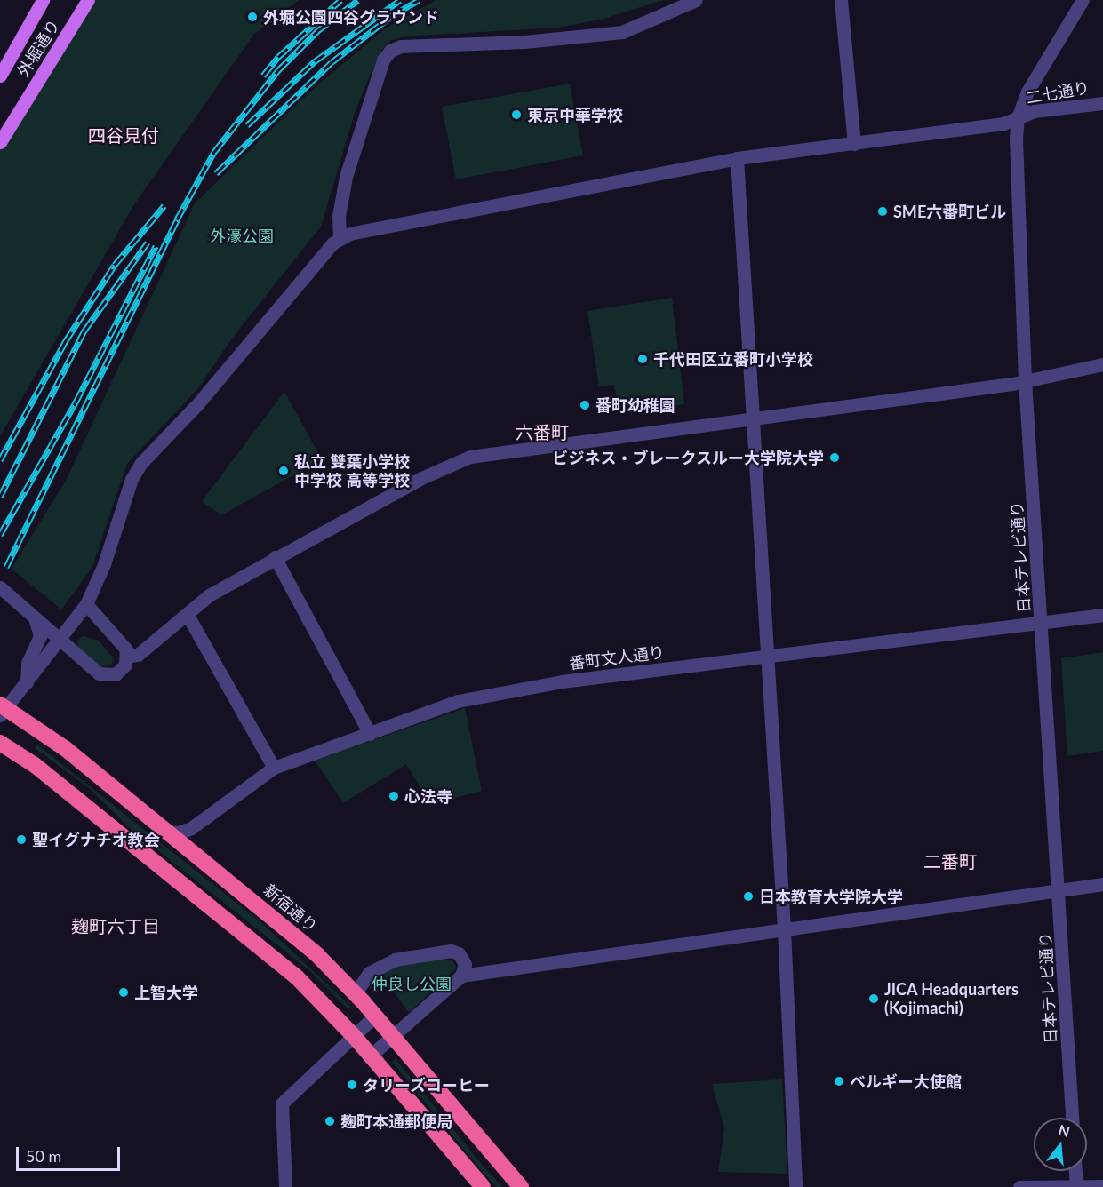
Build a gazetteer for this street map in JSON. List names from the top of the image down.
{
  "streets": {
    "highway": ["新宿通り"],
    "main road": ["外堀通り"],
    "street": ["二七通り", "日本テレビ通り", "番町文人通り"]
  },
  "crossings": [
    ["二七通り", "日本テレビ通り"],
    ["日本テレビ通り", "番町文人通り"],
    ["番町文人通り", "新宿通り"]
  ],
  "districts": [
    "四谷見付",
    "六番町",
    "二番町",
    "麹町六丁目"
  ],
  "parks": ["外濠公園", "仲良し公園"],
  "places": [
    "外堀公園四谷グラウンド",
    "東京中華学校",
    "SME六番町ビル",
    "千代田区立番町小学校",
    "番町幼稚園",
    "ビジネス・ブレークスルー大学院大学",
    "私立 雙葉小学校 中学校 高等学校",
    "心法寺",
    "聖イグナチオ教会",
    "日本教育大学院大学",
    "上智大学",
    "JICA Headquarters (Kojimachi)",
    "ベルギー大使館",
    "タリーズコーヒー",
    "麹町本通郵便局"
  ],
  "scale_bar": "50 m",
  "north": "top"
}
